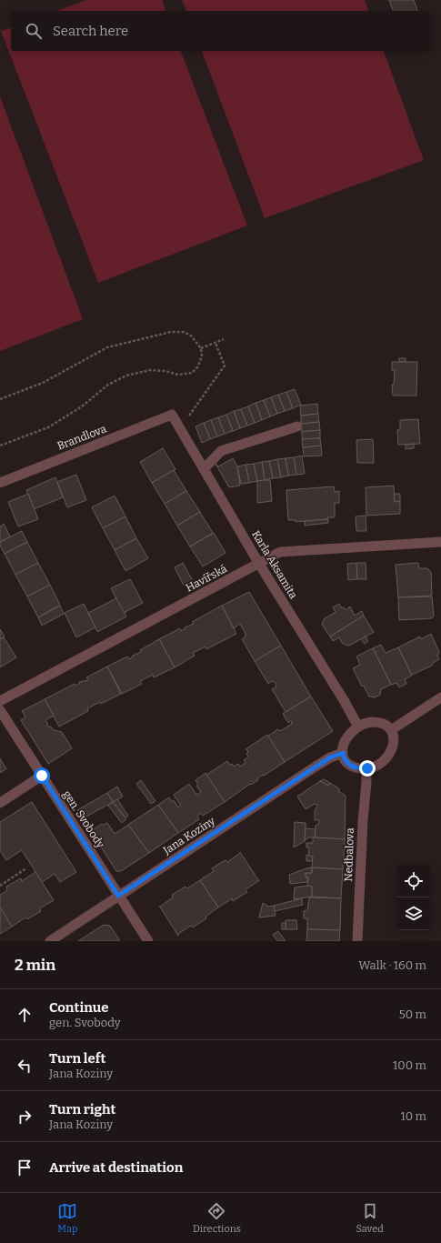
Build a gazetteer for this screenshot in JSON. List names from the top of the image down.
{
  "streets": {
    "street": [
      "Brandlova",
      "Karla Aksamita",
      "Havířská",
      "gen. Svobody",
      "Jana Koziny",
      "Nedbalova"
    ]
  },
  "crossings": [
    ["Brandlova", "Karla Aksamita"],
    ["Karla Aksamita", "Havířská"],
    ["Karla Aksamita", "Jana Koziny"],
    ["Karla Aksamita", "Nedbalova"],
    ["gen. Svobody", "Jana Koziny"],
    ["Jana Koziny", "Nedbalova"]
  ],
  "page": {
    "search": "Search here",
    "heading": ["2 min", "Walk · 160 m"],
    "list": [
      ["Continue", "gen. Svobody", "50 m"],
      ["Turn left", "Jana Koziny", "100 m"],
      ["Turn right", "Jana Koziny", "10 m"],
      "Arrive at destination"
    ],
    "nav": ["Map", "Directions", "Saved"]
  }
}
